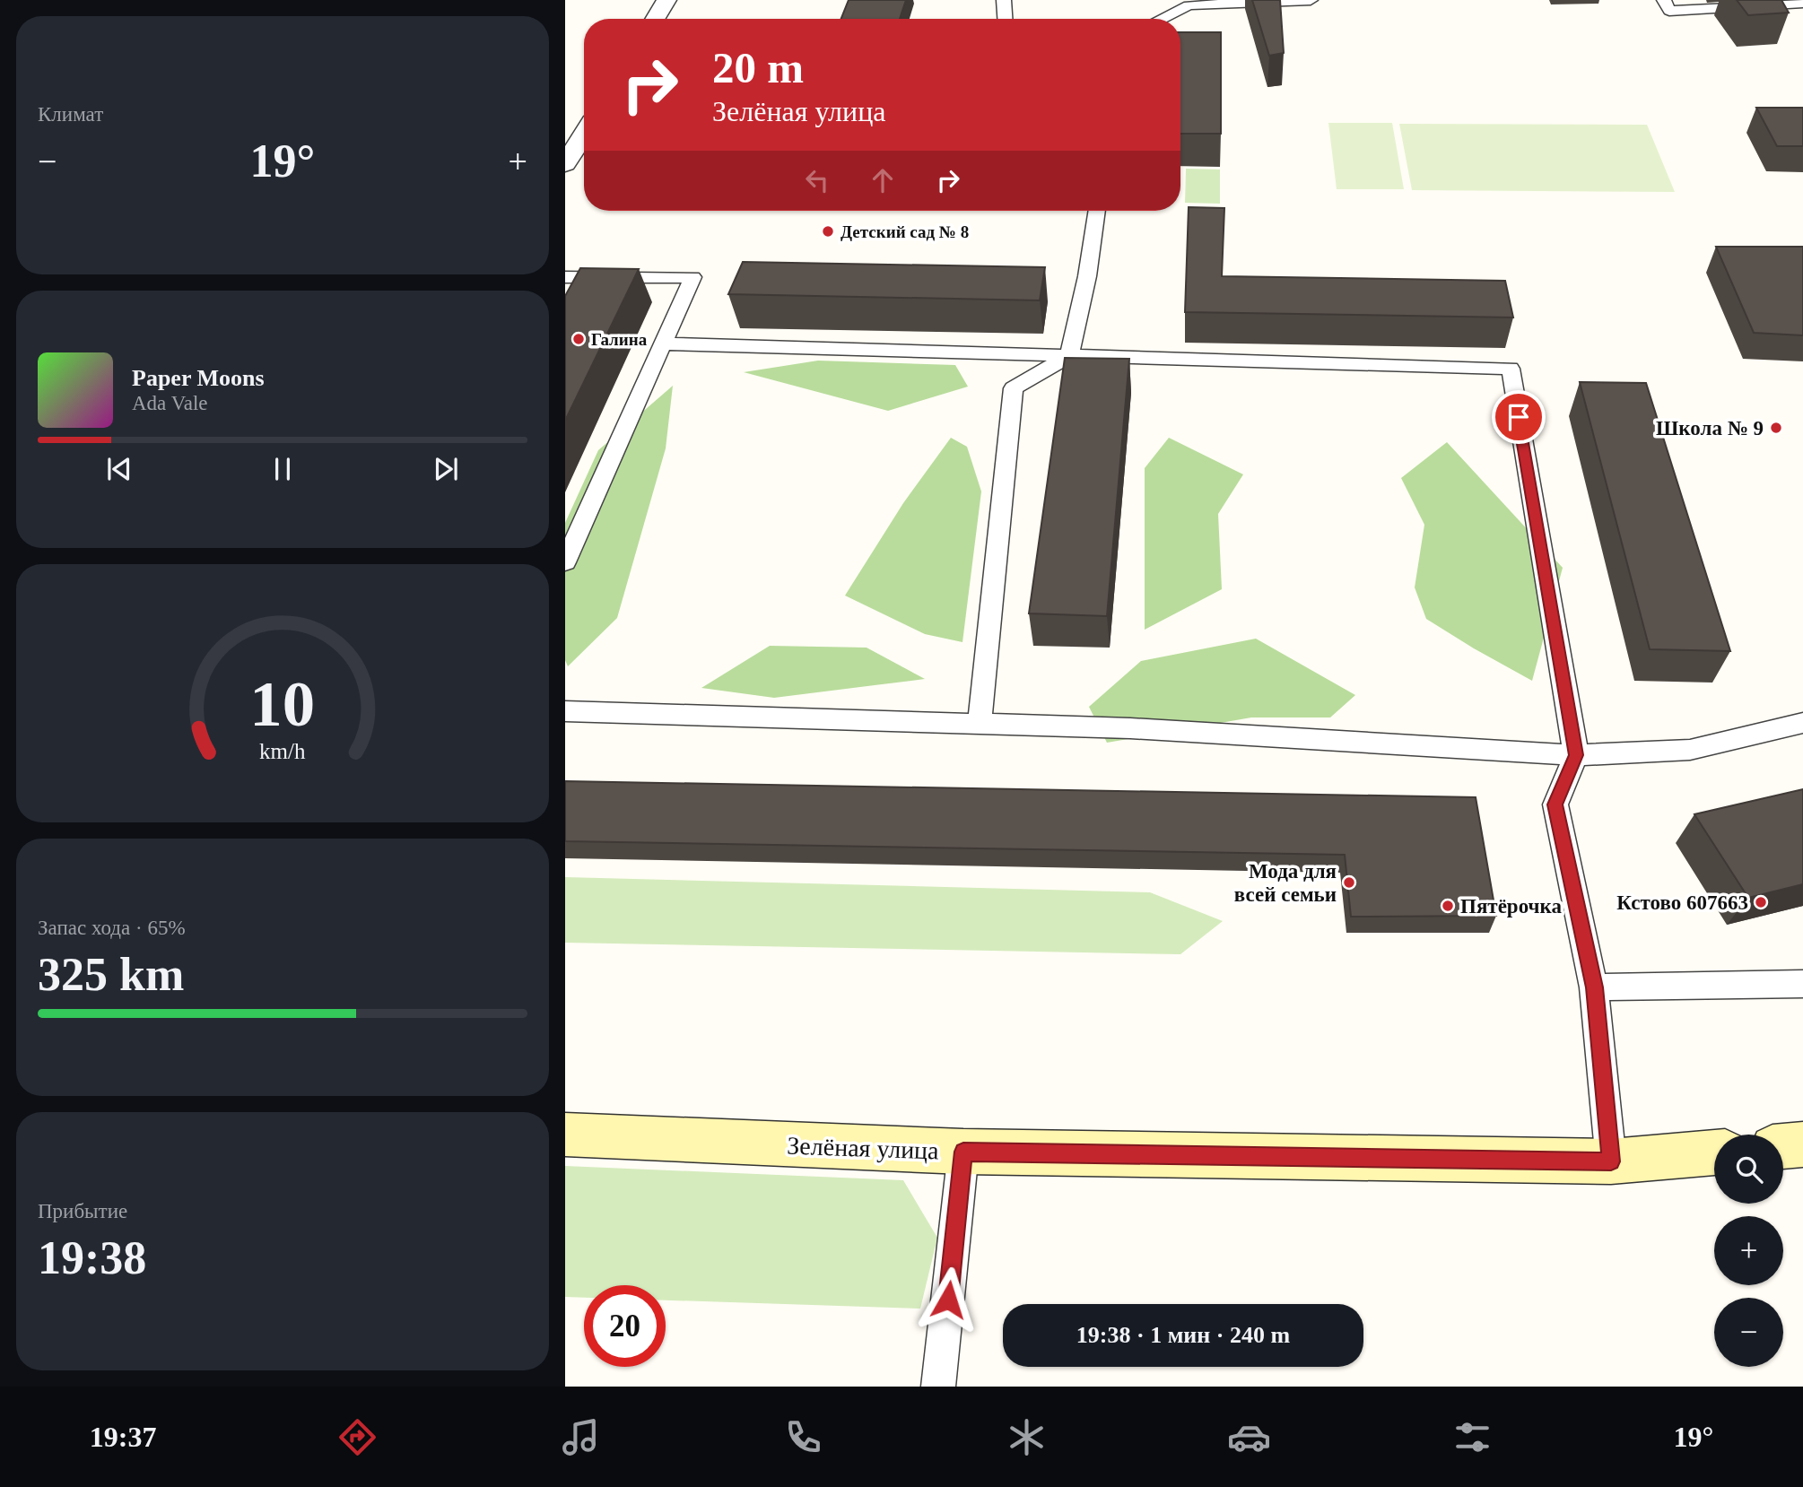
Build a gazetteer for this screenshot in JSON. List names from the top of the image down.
{
  "streets": {
    "main road": ["Зелёная улица"]
  },
  "places": [
    "Детский сад № 8",
    "Галина",
    "Школа № 9",
    "Мода для всей семьи",
    "Кстово 607663",
    "Пятёрочка"
  ],
  "page": {
    "tile": [
      "Климат",
      ["Запас хода · 65%", "325 km"],
      ["Прибытие", "19:38"]
    ],
    "turn": ["20 m", "Зелёная улица"],
    "heat": ["−", "19°", "+"],
    "song": ["Paper Moons", "Ada Vale"],
    "map_buttons": ["+", "−"],
    "limit": "20",
    "trip": "19:38 · 1 мин · 240 m",
    "tabs": ["19:37", "19°"],
    "gauge": ["10", "km/h"]
  }
}
